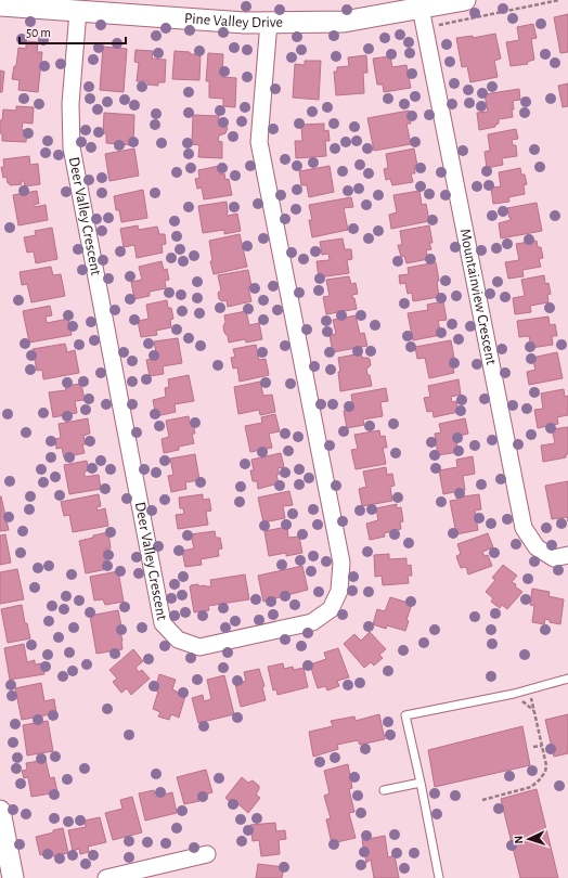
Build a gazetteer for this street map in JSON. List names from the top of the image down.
{
  "streets": {
    "street": ["Pine Valley Drive", "Deer Valley Crescent", "Mountainview Crescent"]
  },
  "crossings": [
    ["Pine Valley Drive", "Deer Valley Crescent"],
    ["Pine Valley Drive", "Mountainview Crescent"]
  ],
  "scale_bar": "50 m",
  "north": "left"
}
